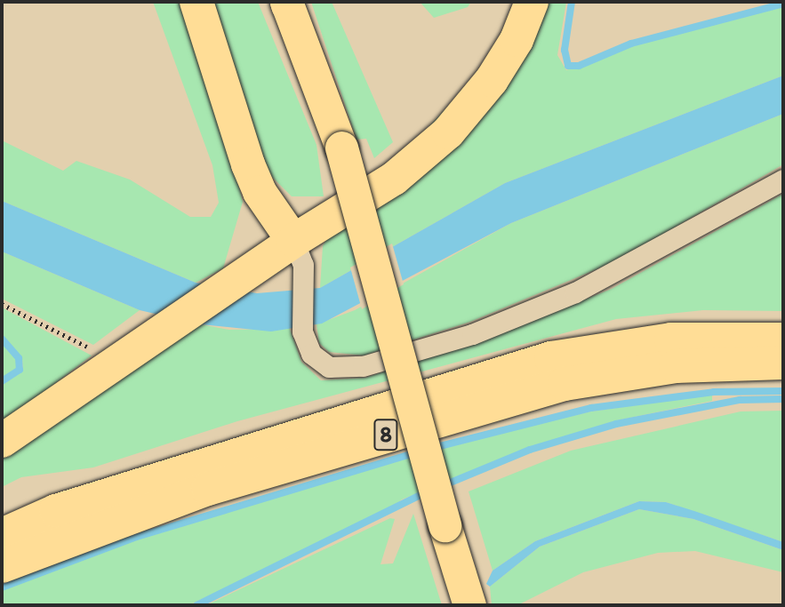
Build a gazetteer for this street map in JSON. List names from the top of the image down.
{
  "streets": {
    "highway": ["8"]
  }
}
